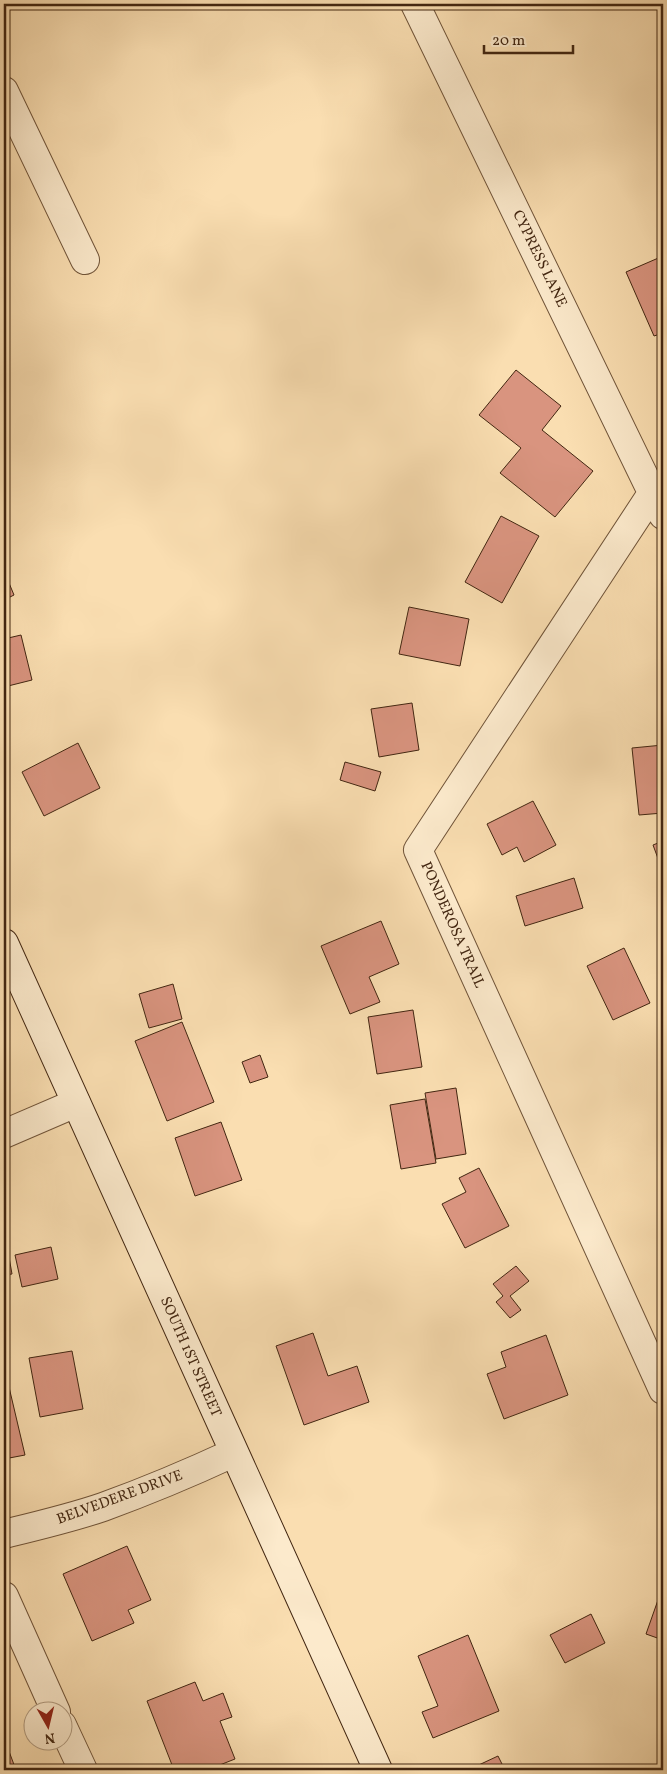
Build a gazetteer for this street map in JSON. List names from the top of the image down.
{
  "streets": {
    "street": [
      "CYPRESS LANE",
      "PONDEROSA TRAIL",
      "SOUTH 1ST STREET",
      "BELVEDERE DRIVE"
    ]
  },
  "crossings": [
    ["CYPRESS LANE", "PONDEROSA TRAIL"],
    ["SOUTH 1ST STREET", "BELVEDERE DRIVE"]
  ],
  "scale_bar": "20 m",
  "north": "bottom"
}
